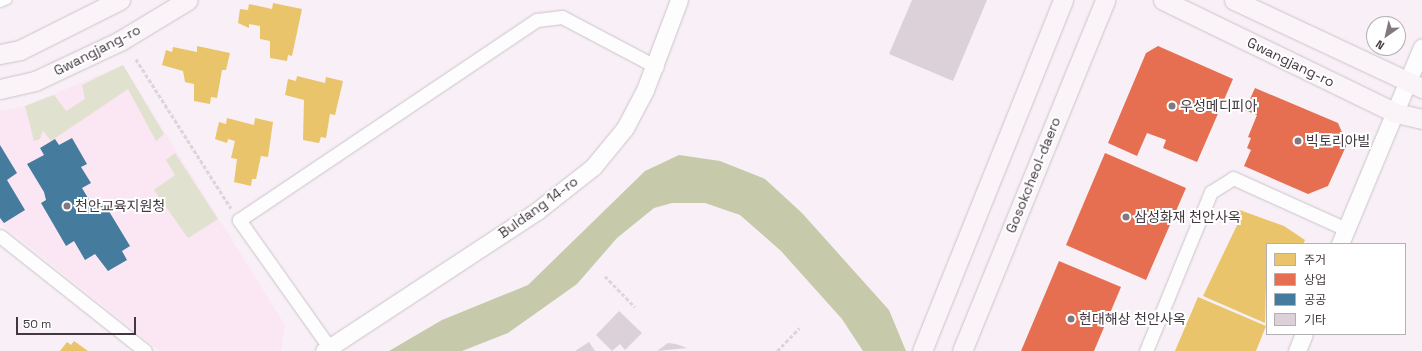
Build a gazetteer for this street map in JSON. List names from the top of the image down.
{
  "streets": {
    "main road": ["Gwangjang-ro", "Gosokcheol-daero"],
    "street": ["Buldang 14-ro"]
  },
  "places": [
    "우성메디피아",
    "빅토리아빌",
    "천안교육지원청",
    "삼성화재 천안사옥",
    "현대해상 천안사옥"
  ],
  "legend": [
    "주거",
    "상업",
    "공공",
    "기타"
  ],
  "scale_bar": "50 m",
  "north": "bottom left"
}
